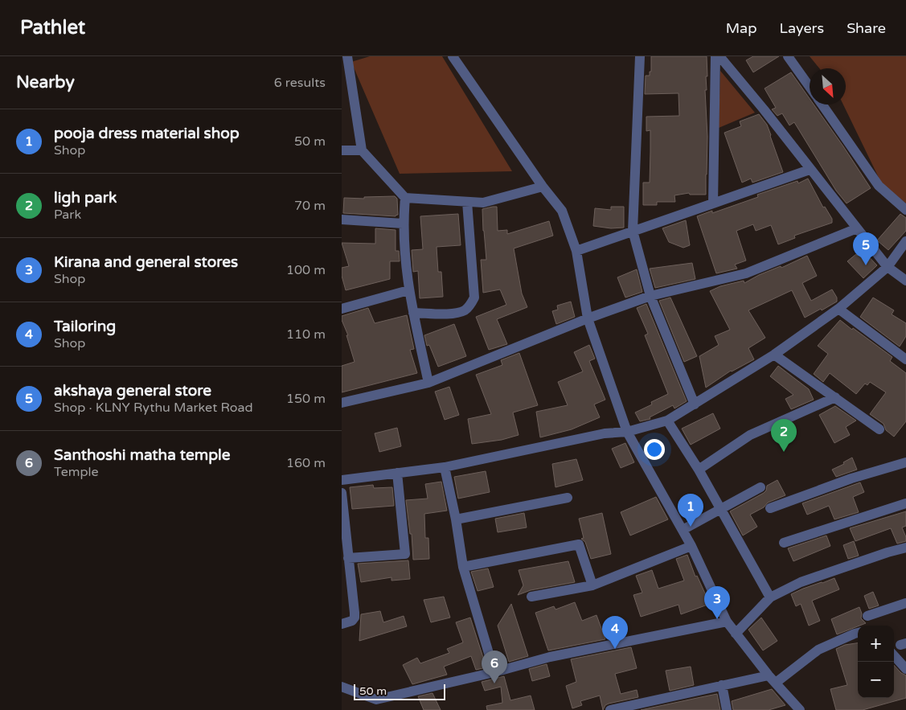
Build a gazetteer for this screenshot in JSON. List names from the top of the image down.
{
  "scale_bar": "50 m",
  "north": "bottom right",
  "page": {
    "header": "Pathlet",
    "nav": ["Map", "Layers", "Share"],
    "heading": ["Nearby", "6 results"],
    "list": [
      {
        "mark": "1",
        "name": "pooja dress material shop",
        "note": "Shop",
        "value": "50 m"
      },
      {
        "mark": "2",
        "name": "ligh park",
        "note": "Park",
        "value": "70 m"
      },
      {
        "mark": "3",
        "name": "Kirana and general stores",
        "note": "Shop",
        "value": "100 m"
      },
      {
        "mark": "4",
        "name": "Tailoring",
        "note": "Shop",
        "value": "110 m"
      },
      {
        "mark": "5",
        "name": "akshaya general store",
        "note": "Shop · KLNY Rythu Market Road",
        "value": "150 m"
      },
      {
        "mark": "6",
        "name": "Santhoshi matha temple",
        "note": "Temple",
        "value": "160 m"
      }
    ],
    "pins": [
      "5",
      "2",
      "1",
      "3",
      "4",
      "6"
    ],
    "map_buttons": ["+", "−"],
    "scale": "50 m"
  }
}
